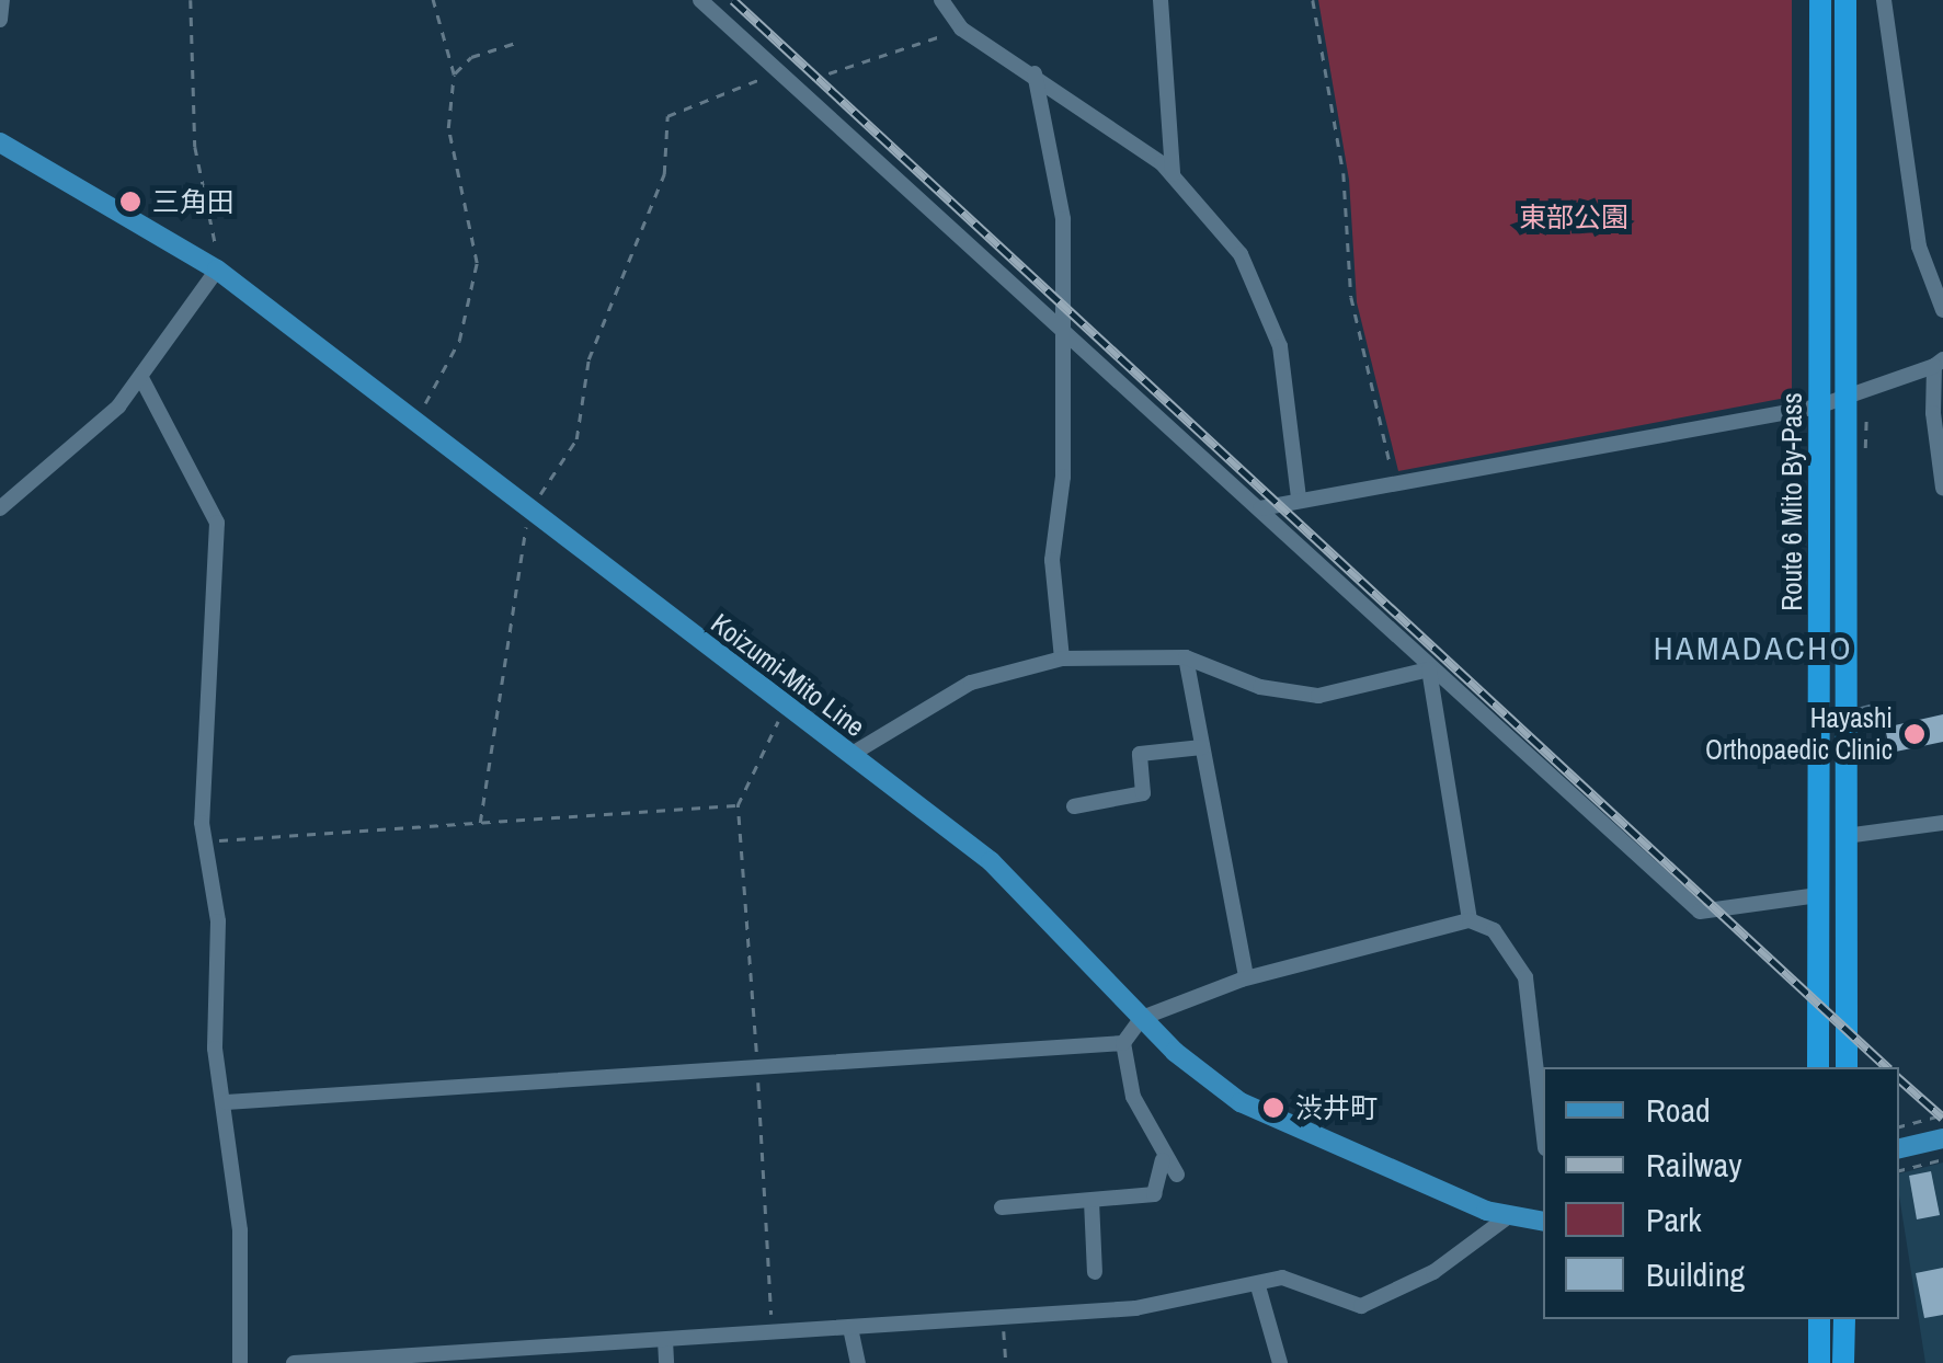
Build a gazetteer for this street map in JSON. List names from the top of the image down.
{
  "streets": {
    "highway": ["Route 6 Mito By-Pass"],
    "main road": ["Koizumi-Mito Line"]
  },
  "districts": ["HAMADACHO"],
  "parks": ["東部公園"],
  "places": ["三角田", "Hayashi Orthopaedic Clinic", "渋井町"],
  "legend": [
    "Road",
    "Railway",
    "Park",
    "Building"
  ]
}
